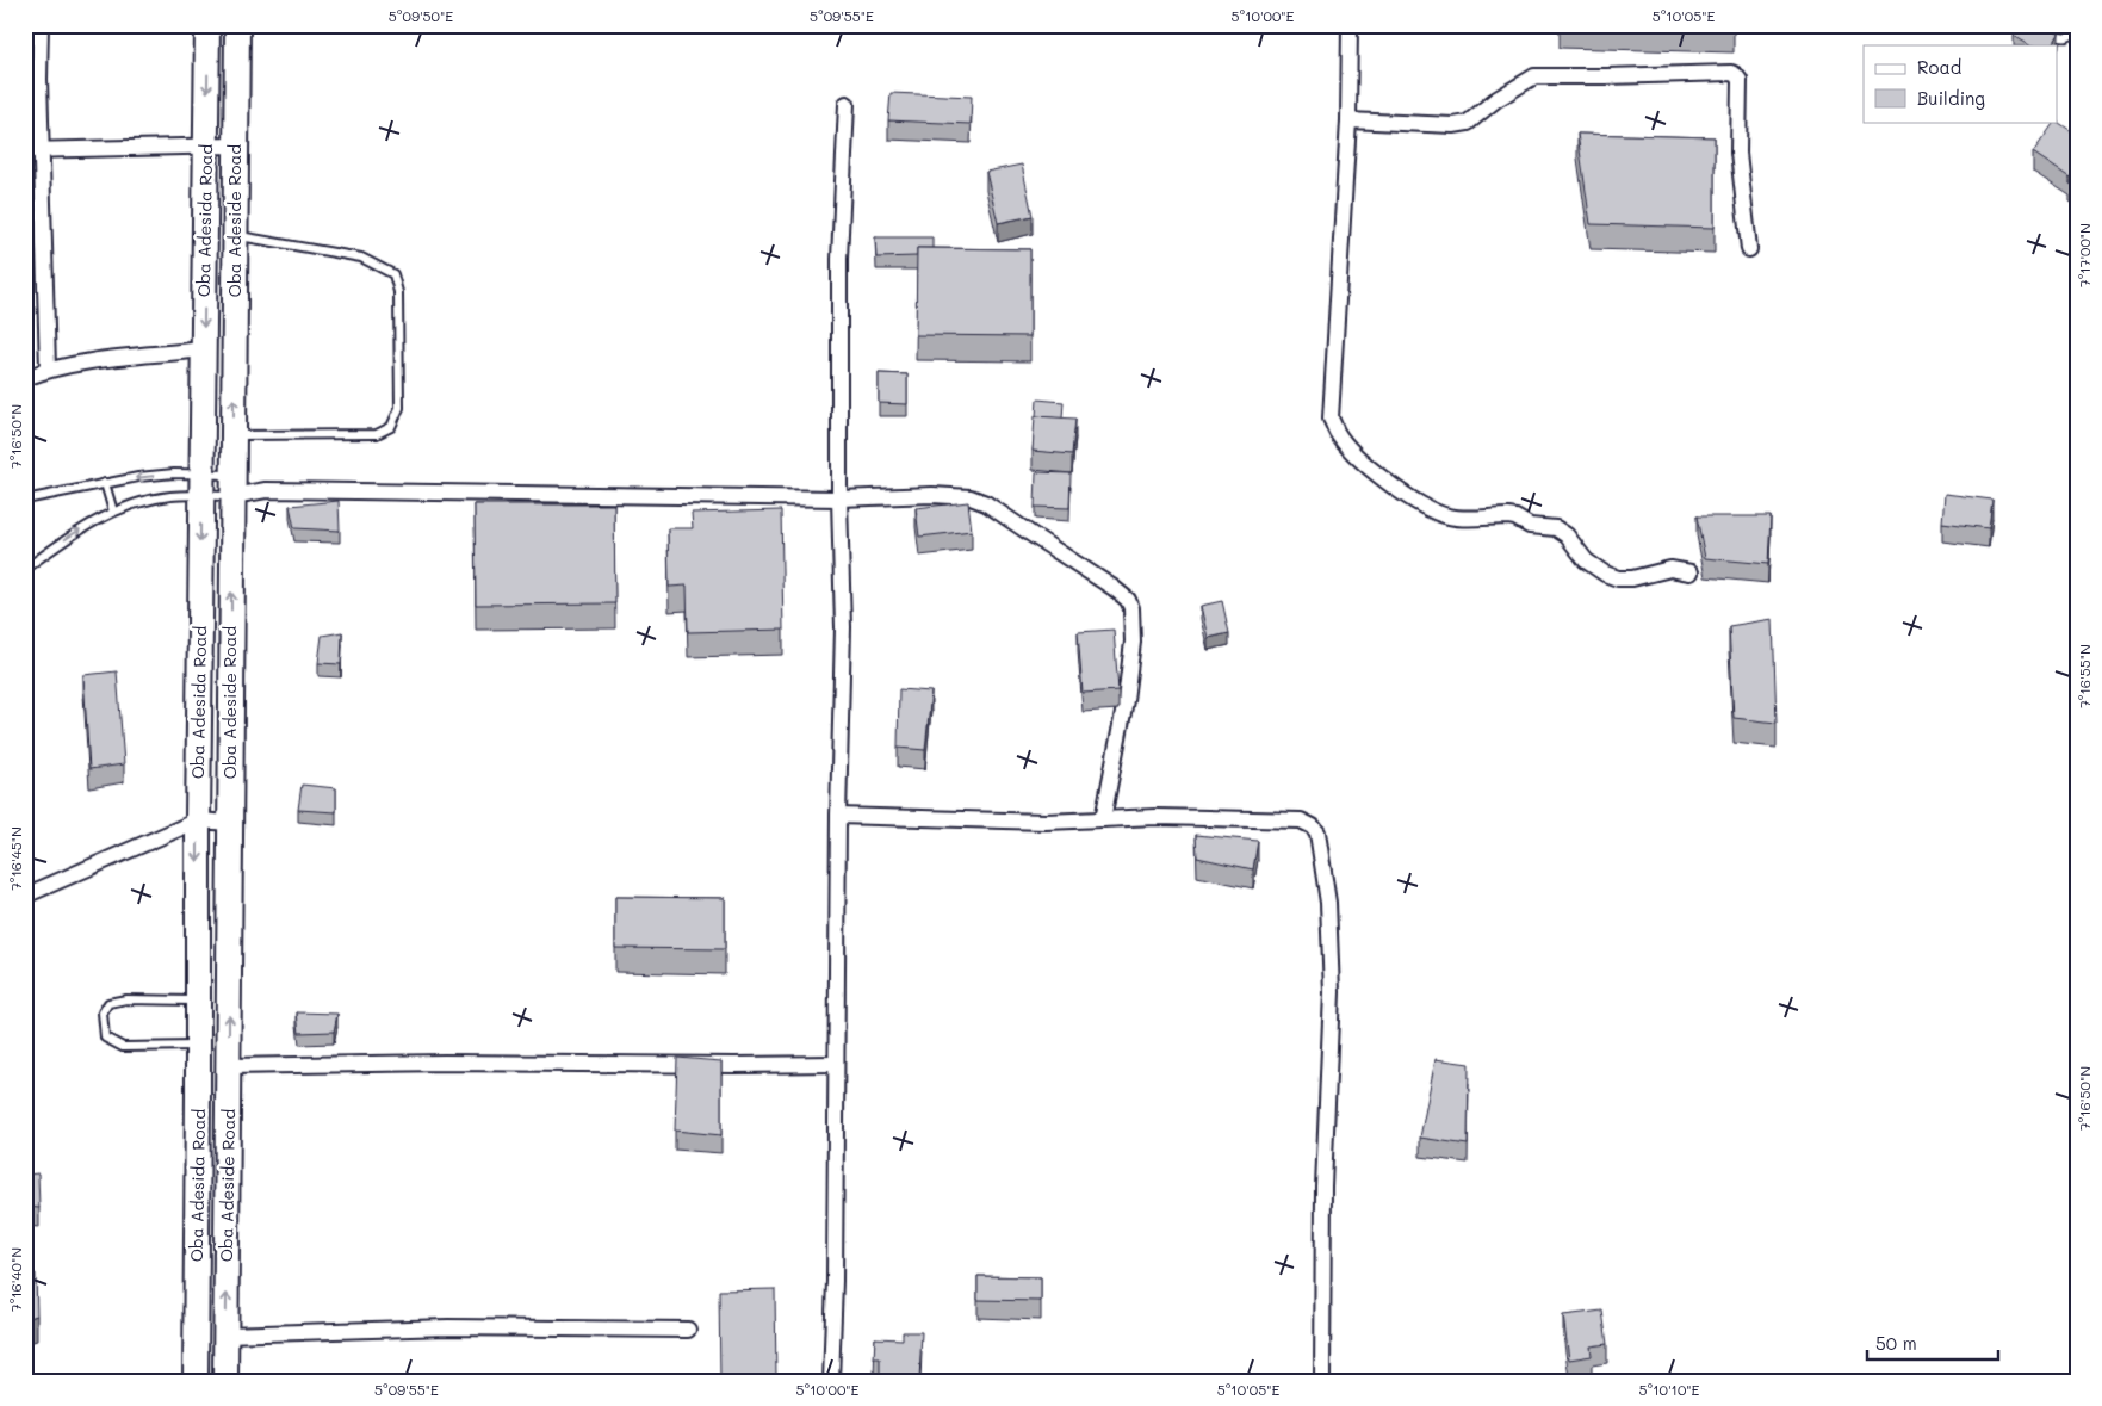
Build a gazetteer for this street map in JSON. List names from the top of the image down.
{
  "streets": {
    "main road": ["Oba Adesida Road", "Oba Adeside Road"]
  },
  "one_way": ["Oba Adesida Road", "Oba Adeside Road"],
  "legend": ["Road", "Building"],
  "scale_bar": "50 m",
  "coordinates": [
    "5°09'50\"E",
    "5°09'55\"E",
    "5°10'00\"E",
    "5°10'05\"E",
    "7°17'00\"N",
    "7°16'50\"N",
    "7°16'55\"N",
    "7°16'45\"N",
    "7°16'40\"N",
    "5°10'10\"E"
  ]
}
